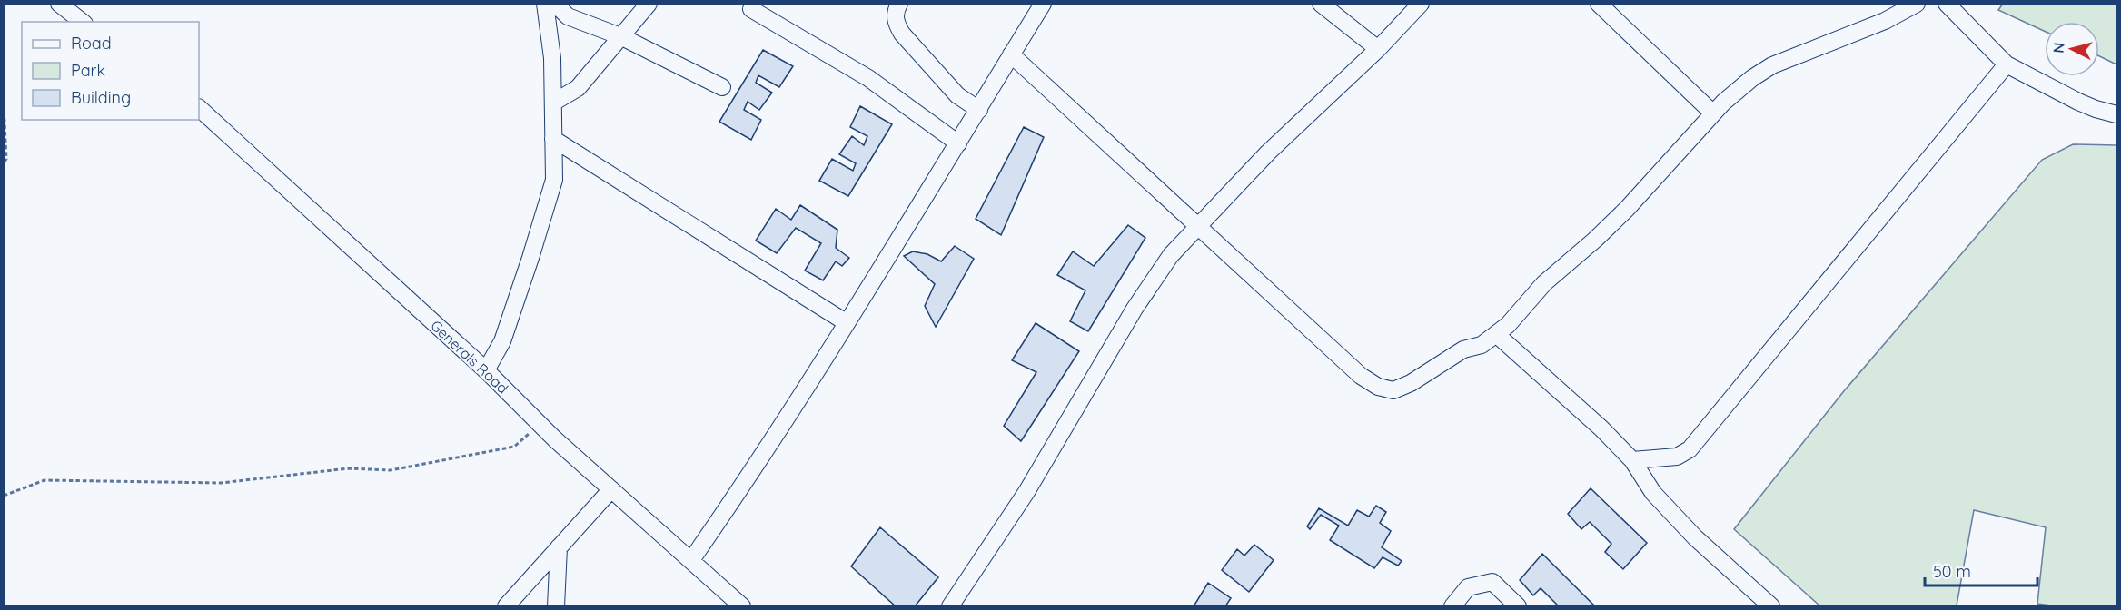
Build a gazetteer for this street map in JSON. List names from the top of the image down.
{
  "streets": {
    "street": ["Generals Road"]
  },
  "legend": ["Road", "Park", "Building"],
  "scale_bar": "50 m",
  "north": "left"
}
